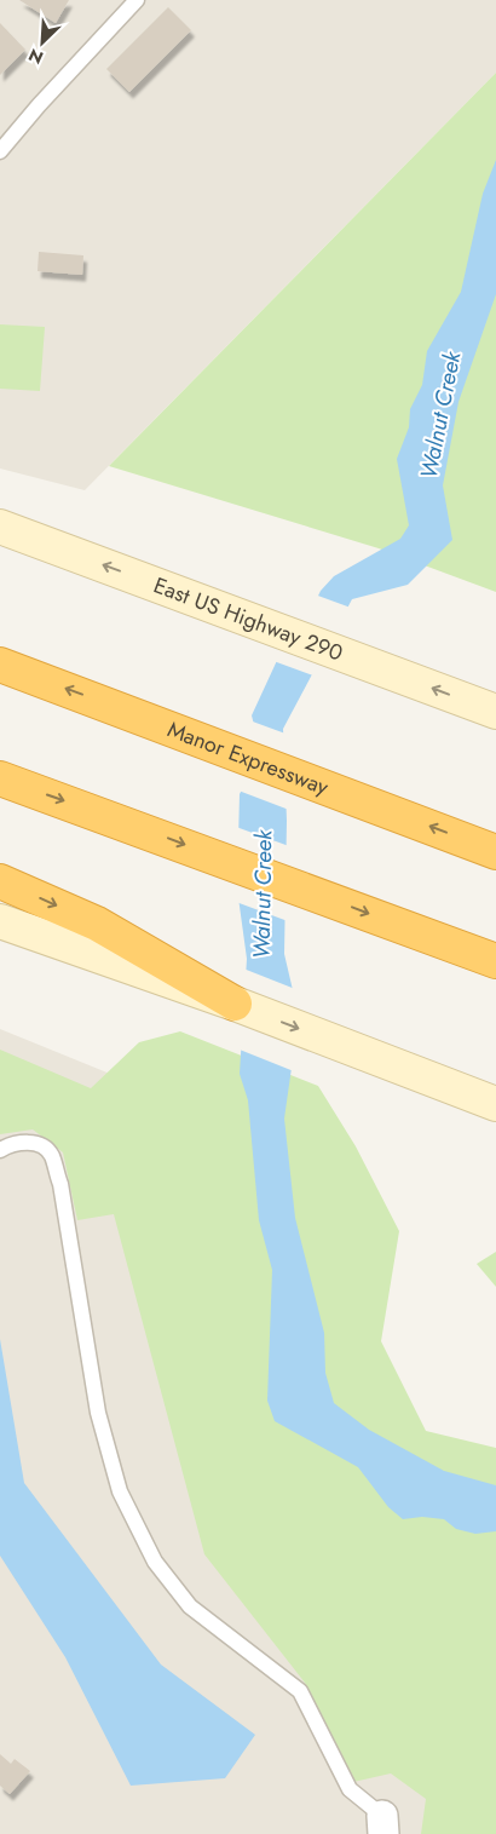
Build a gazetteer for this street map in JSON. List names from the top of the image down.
{
  "streets": {
    "highway": ["Manor Expressway"],
    "main road": ["East US Highway 290"]
  },
  "one_way": ["East US Highway 290"],
  "water": ["Walnut Creek"],
  "north": "bottom left"
}
